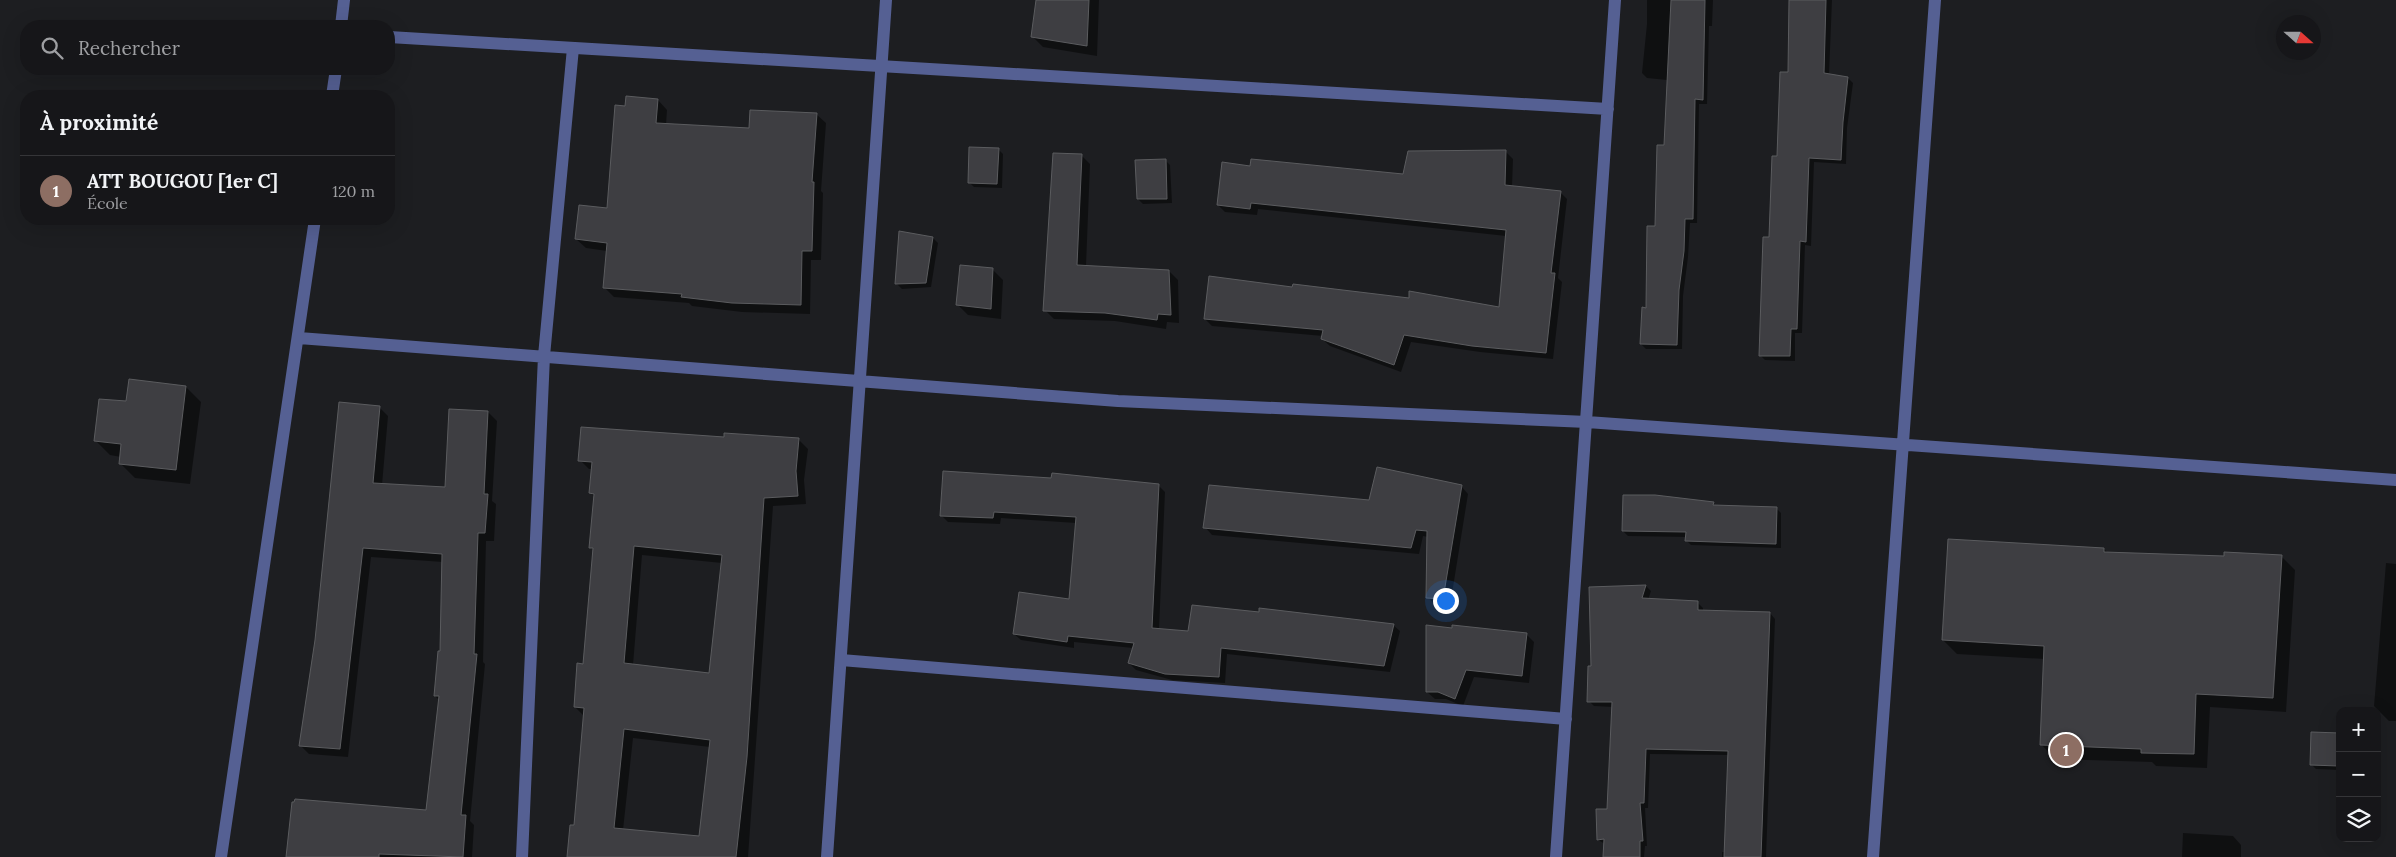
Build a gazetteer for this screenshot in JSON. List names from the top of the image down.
{
  "north": "right",
  "page": {
    "search": "Rechercher",
    "heading": "À proximité",
    "list": [
      {
        "mark": "1",
        "name": "ATT BOUGOU [1er C]",
        "note": "École",
        "value": "120 m"
      }
    ],
    "map_buttons": ["+", "−"],
    "pins": "1"
  }
}
